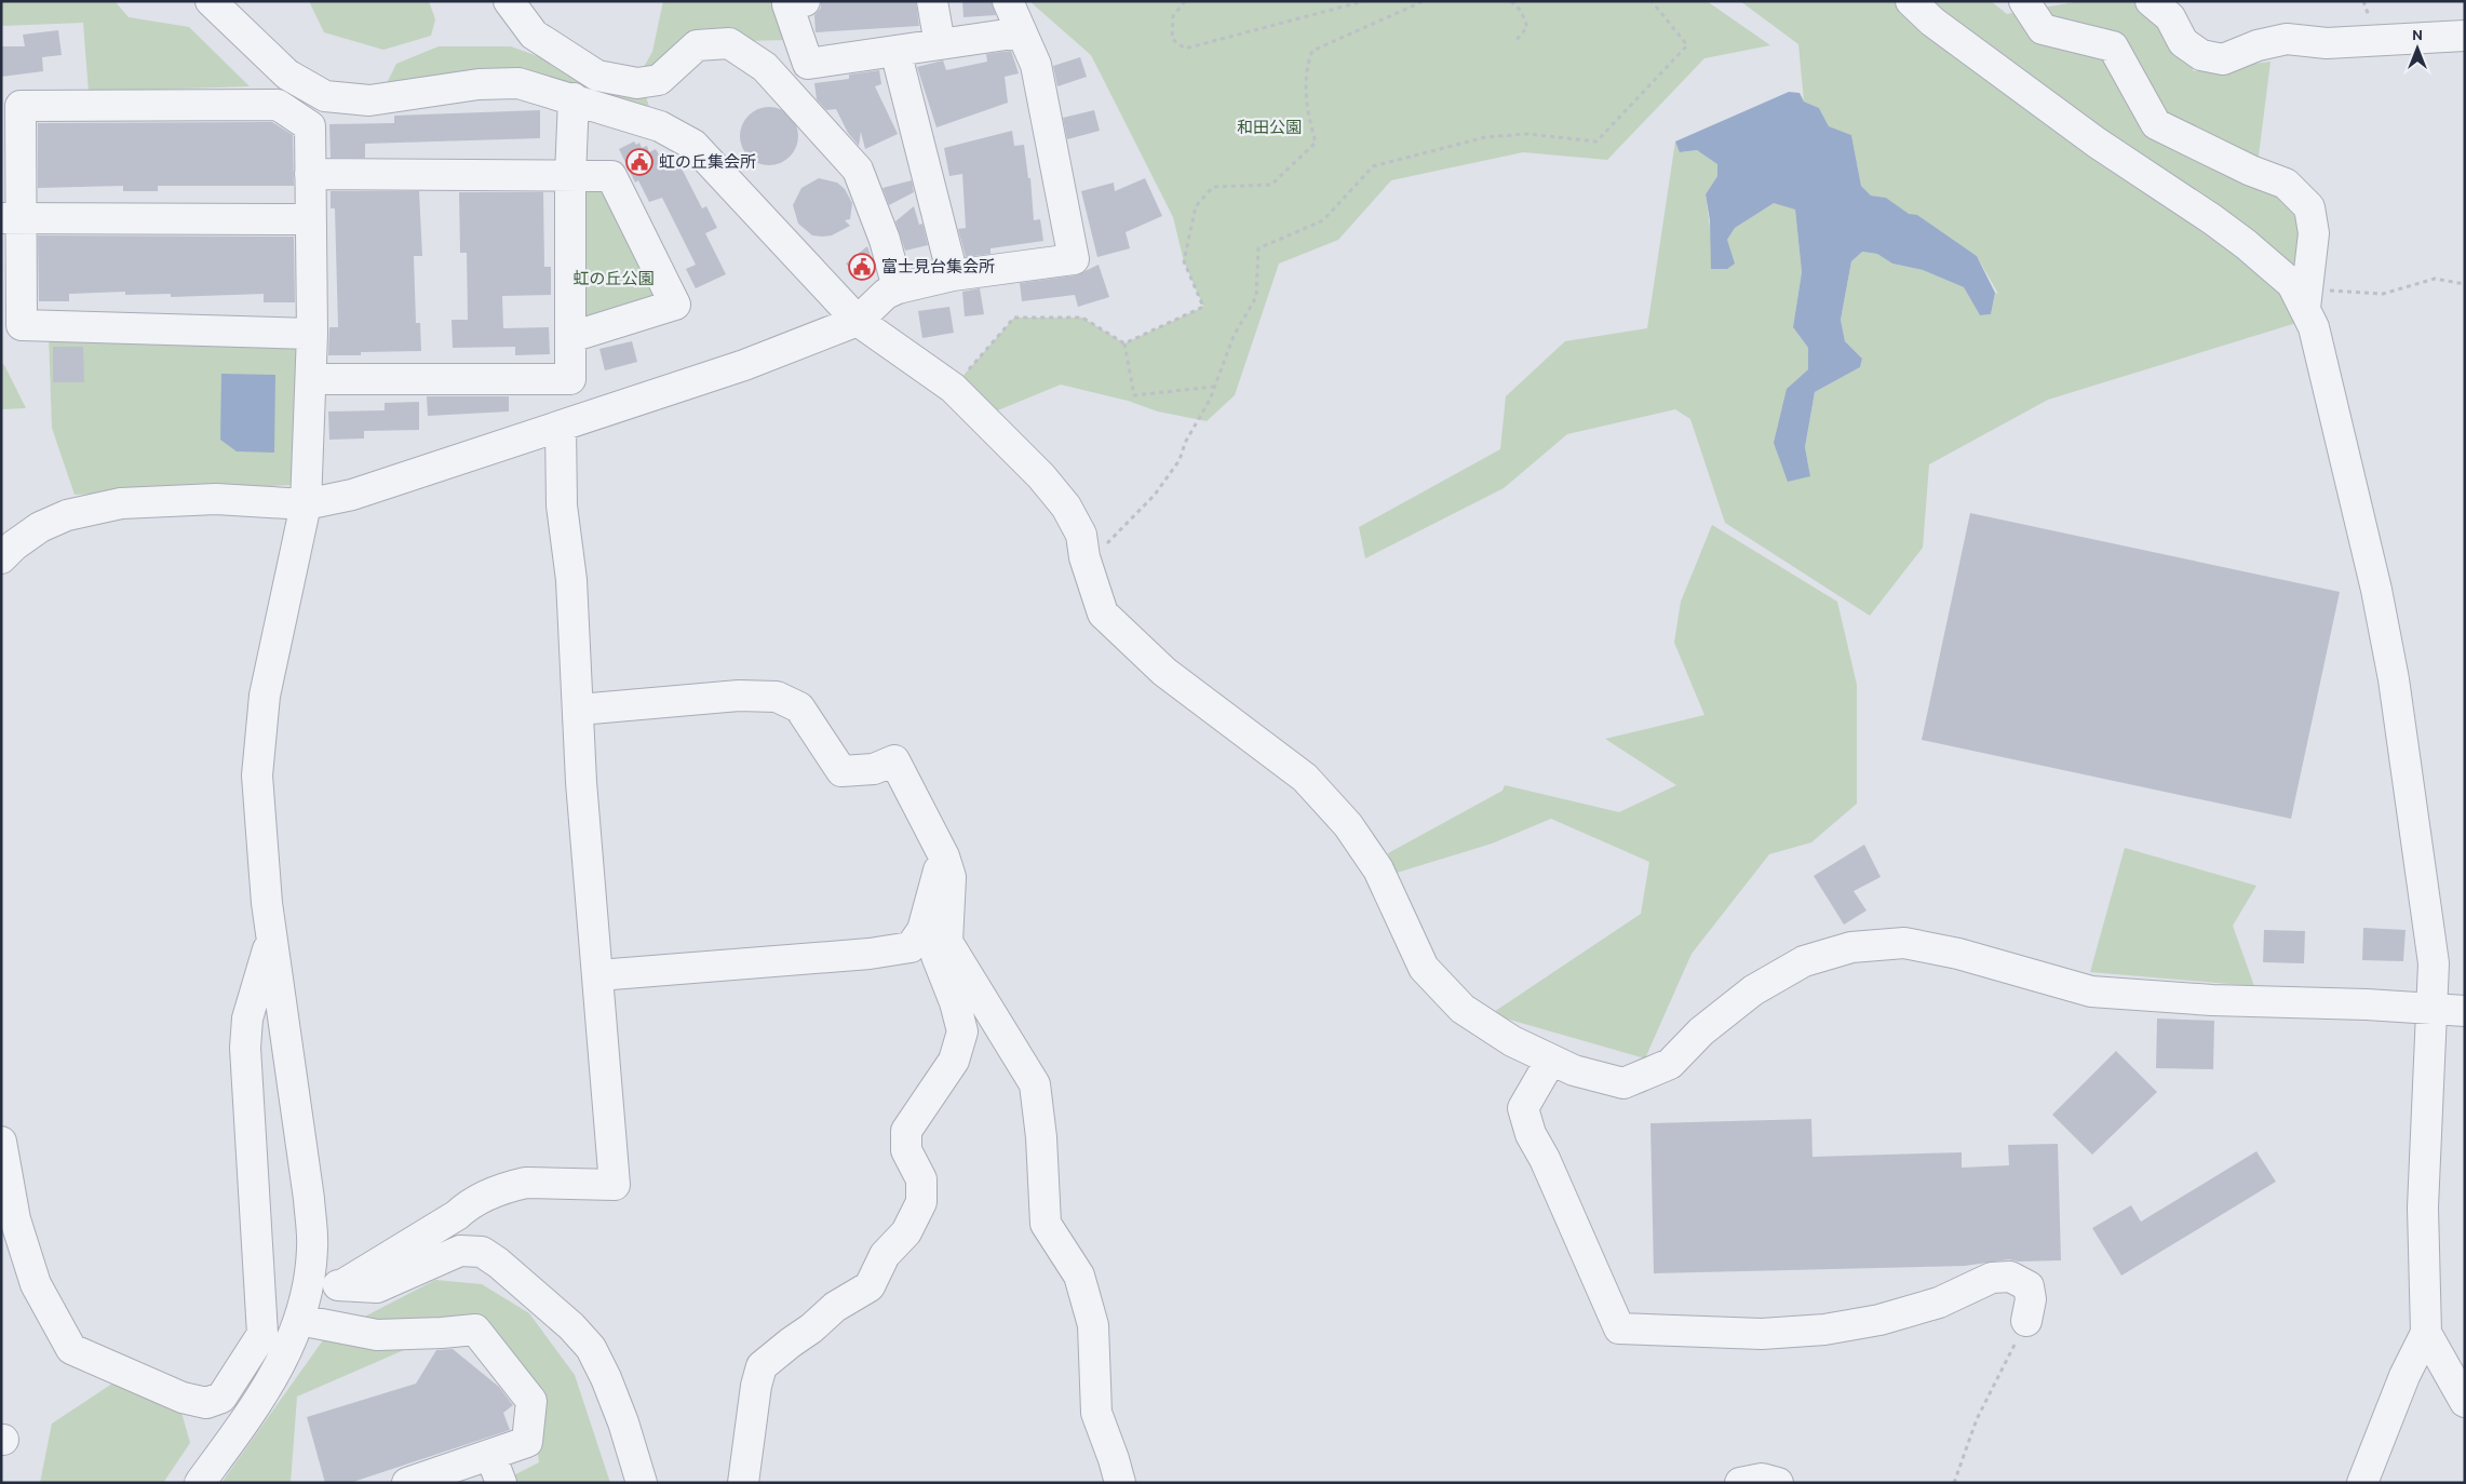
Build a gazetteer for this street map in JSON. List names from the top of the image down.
{
  "parks": ["和田公園", "虹の丘公園"],
  "places": {
    "public building": ["虹の丘集会所", "富士見台集会所"]
  },
  "north": "top"
}
